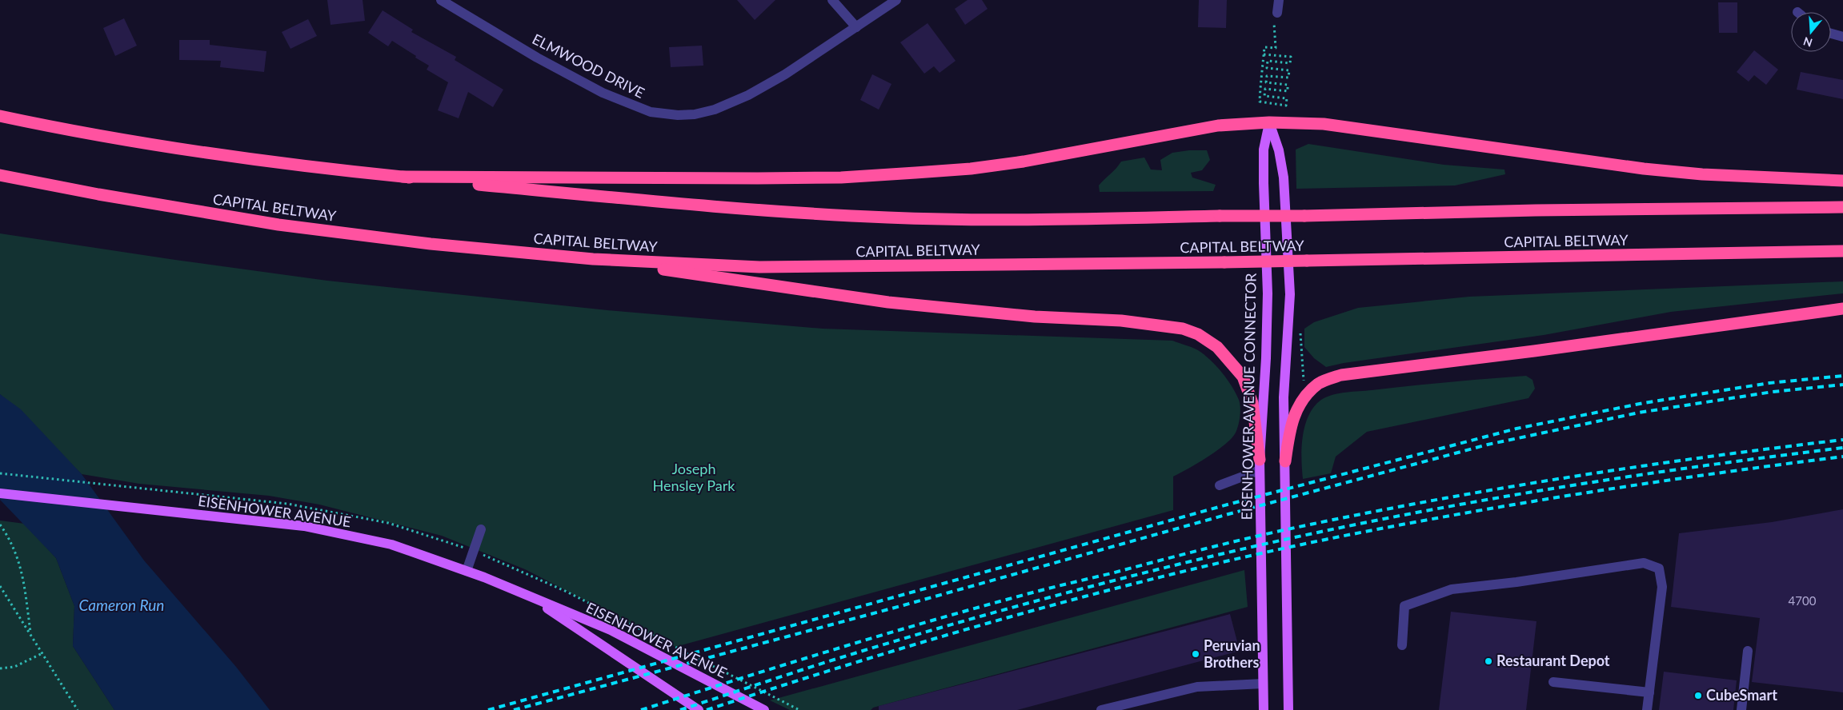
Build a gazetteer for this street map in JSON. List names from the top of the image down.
{
  "streets": {
    "highway": ["CAPITAL BELTWAY"],
    "main road": ["EISENHOWER AVENUE CONNECTOR", "EISENHOWER AVENUE"],
    "street": ["ELMWOOD DRIVE"]
  },
  "water": ["Cameron Run"],
  "parks": ["Joseph Hensley Park"],
  "places": ["Peruvian Brothers", "Restaurant Depot", "CubeSmart"],
  "house_numbers": ["4700"],
  "north": "bottom"
}
